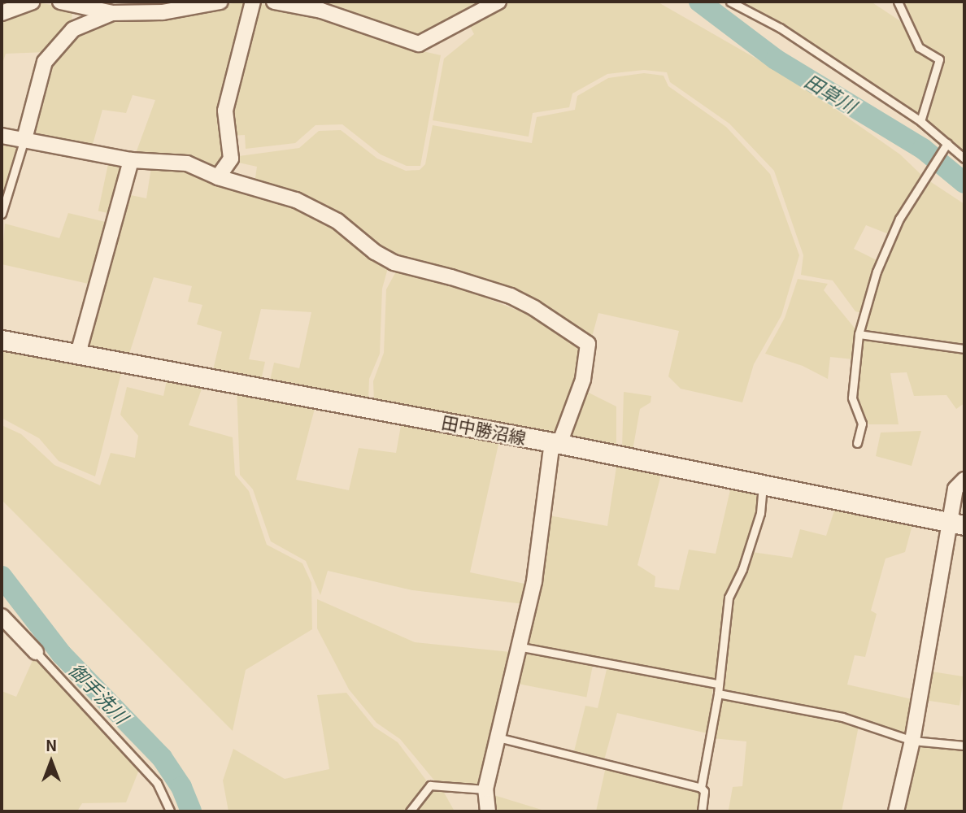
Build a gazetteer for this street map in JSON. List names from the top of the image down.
{
  "streets": {
    "main road": ["田中勝沼線"]
  },
  "water": ["田草川", "御手洗川"],
  "north": "top"
}
